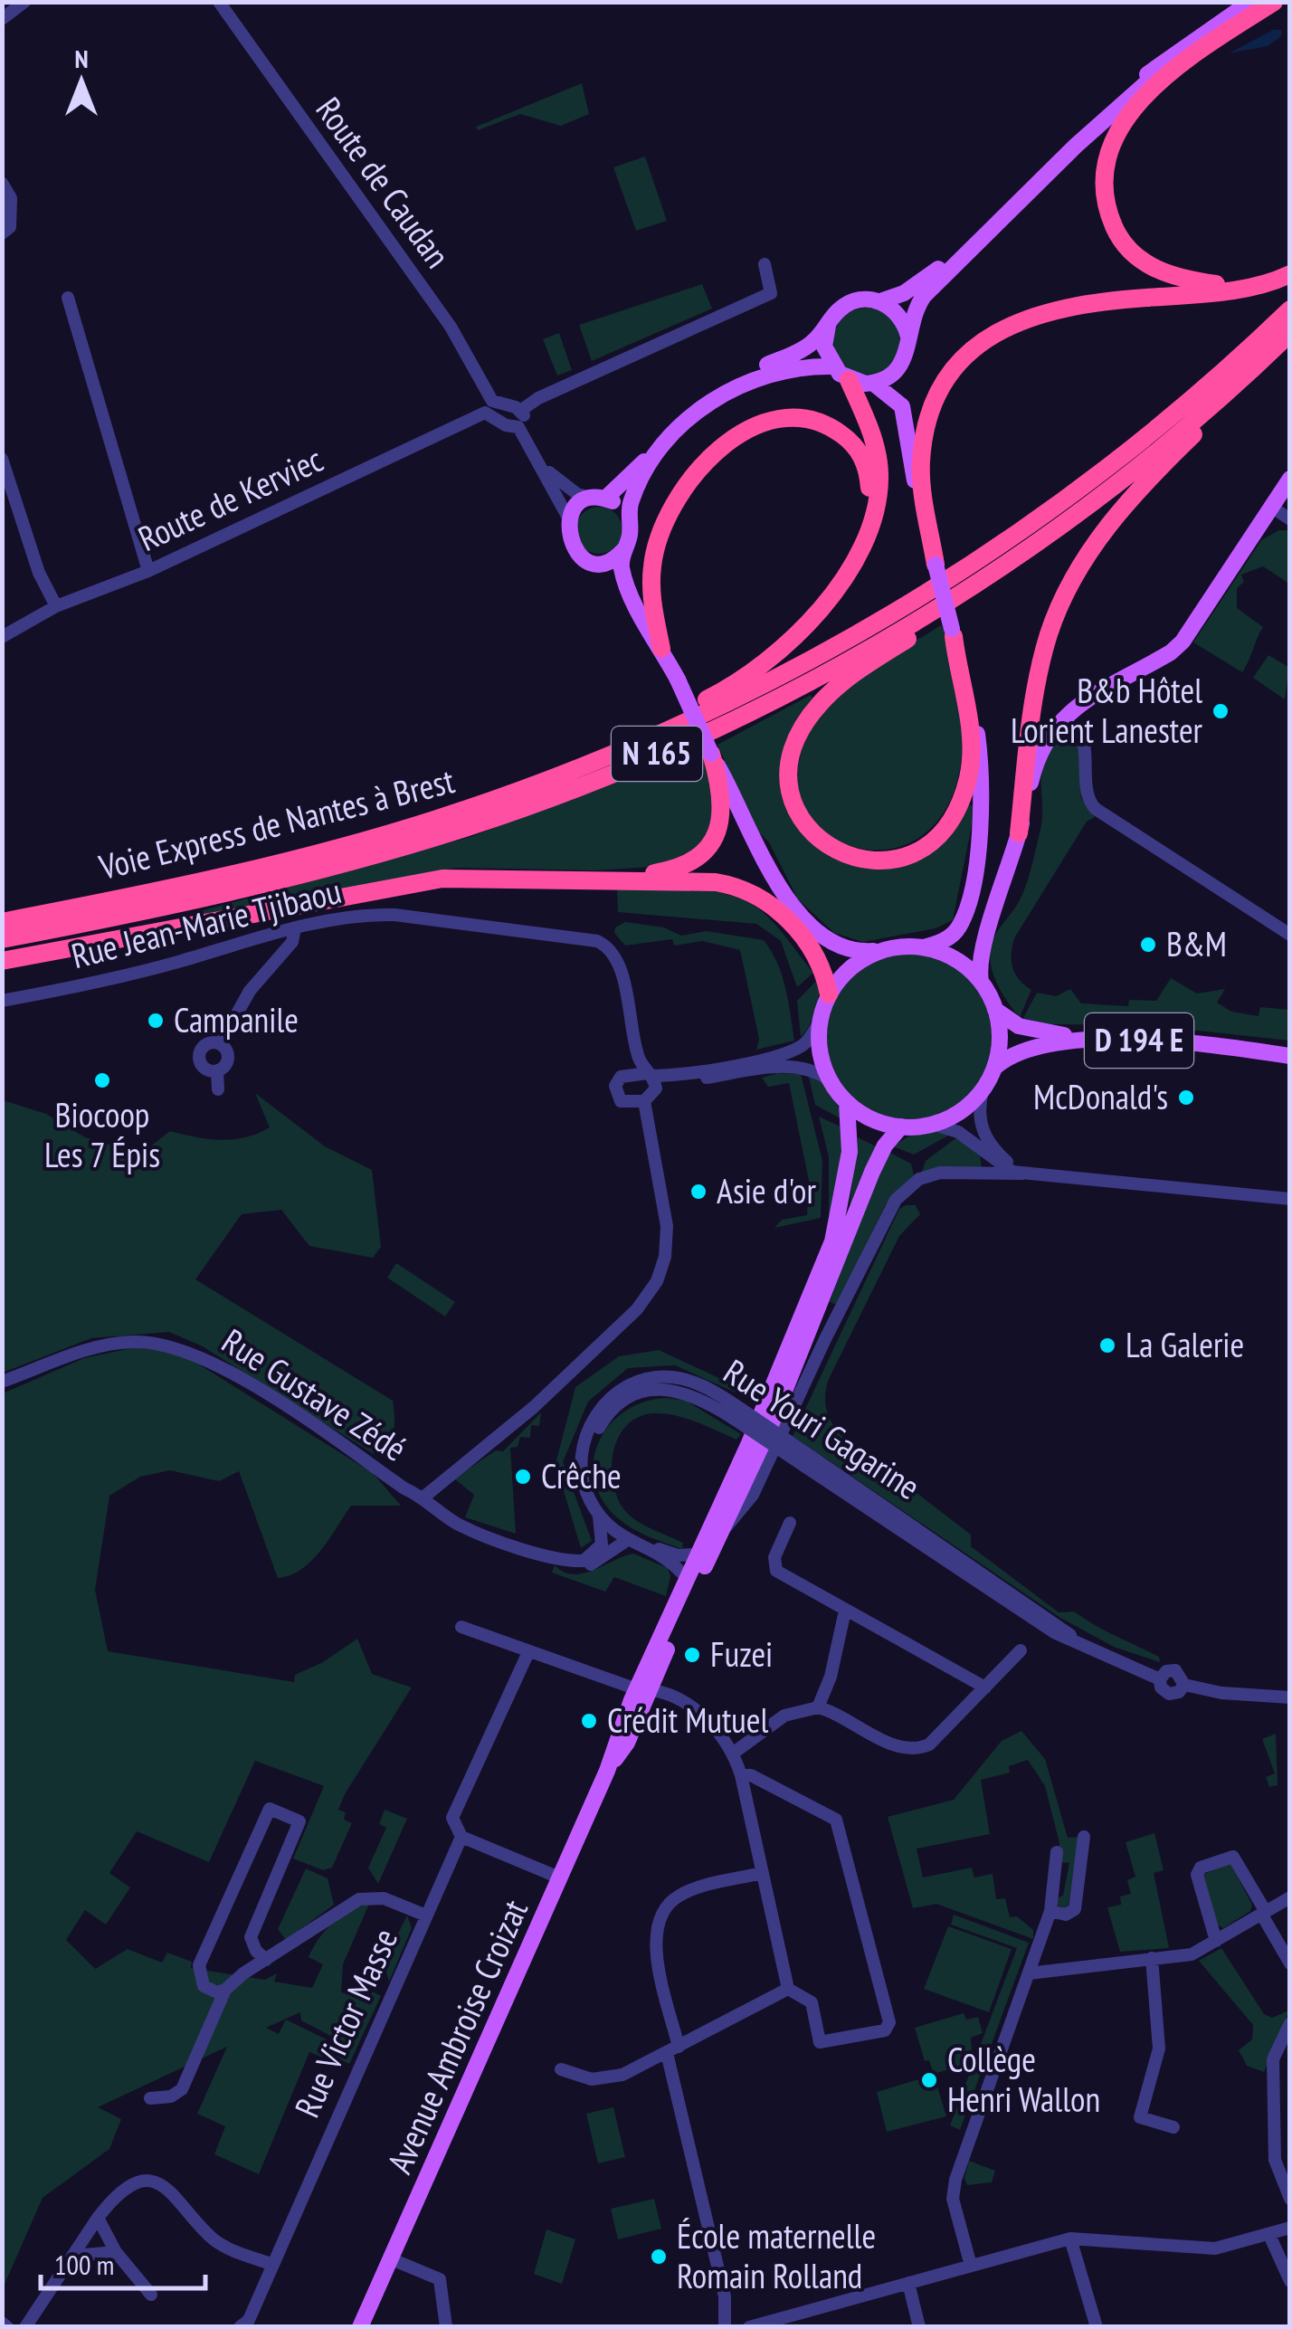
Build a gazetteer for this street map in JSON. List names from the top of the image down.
{
  "streets": {
    "highway": ["N 165", "Voie Express de Nantes à Brest"],
    "main road": ["D 194 E", "Avenue Ambroise Croizat"],
    "street": [
      "Route de Caudan",
      "Route de Kerviec",
      "Rue Jean-Marie Tjibaou",
      "Rue Gustave Zédé",
      "Rue Youri Gagarine",
      "Rue Victor Masse"
    ]
  },
  "crossings": [
    ["Route de Caudan", "Route de Kerviec"],
    ["N 165", "Voie Express de Nantes à Brest"],
    ["Rue Youri Gagarine", "Avenue Ambroise Croizat"]
  ],
  "places": [
    "B&b Hôtel Lorient Lanester",
    "B&M",
    "Campanile",
    "Biocoop Les 7 Épis",
    "McDonald's",
    "Asie d'or",
    "La Galerie",
    "Crêche",
    "Fuzei",
    "Crédit Mutuel",
    "Collège Henri Wallon",
    "École maternelle Romain Rolland"
  ],
  "scale_bar": "100 m",
  "north": "top"
}
